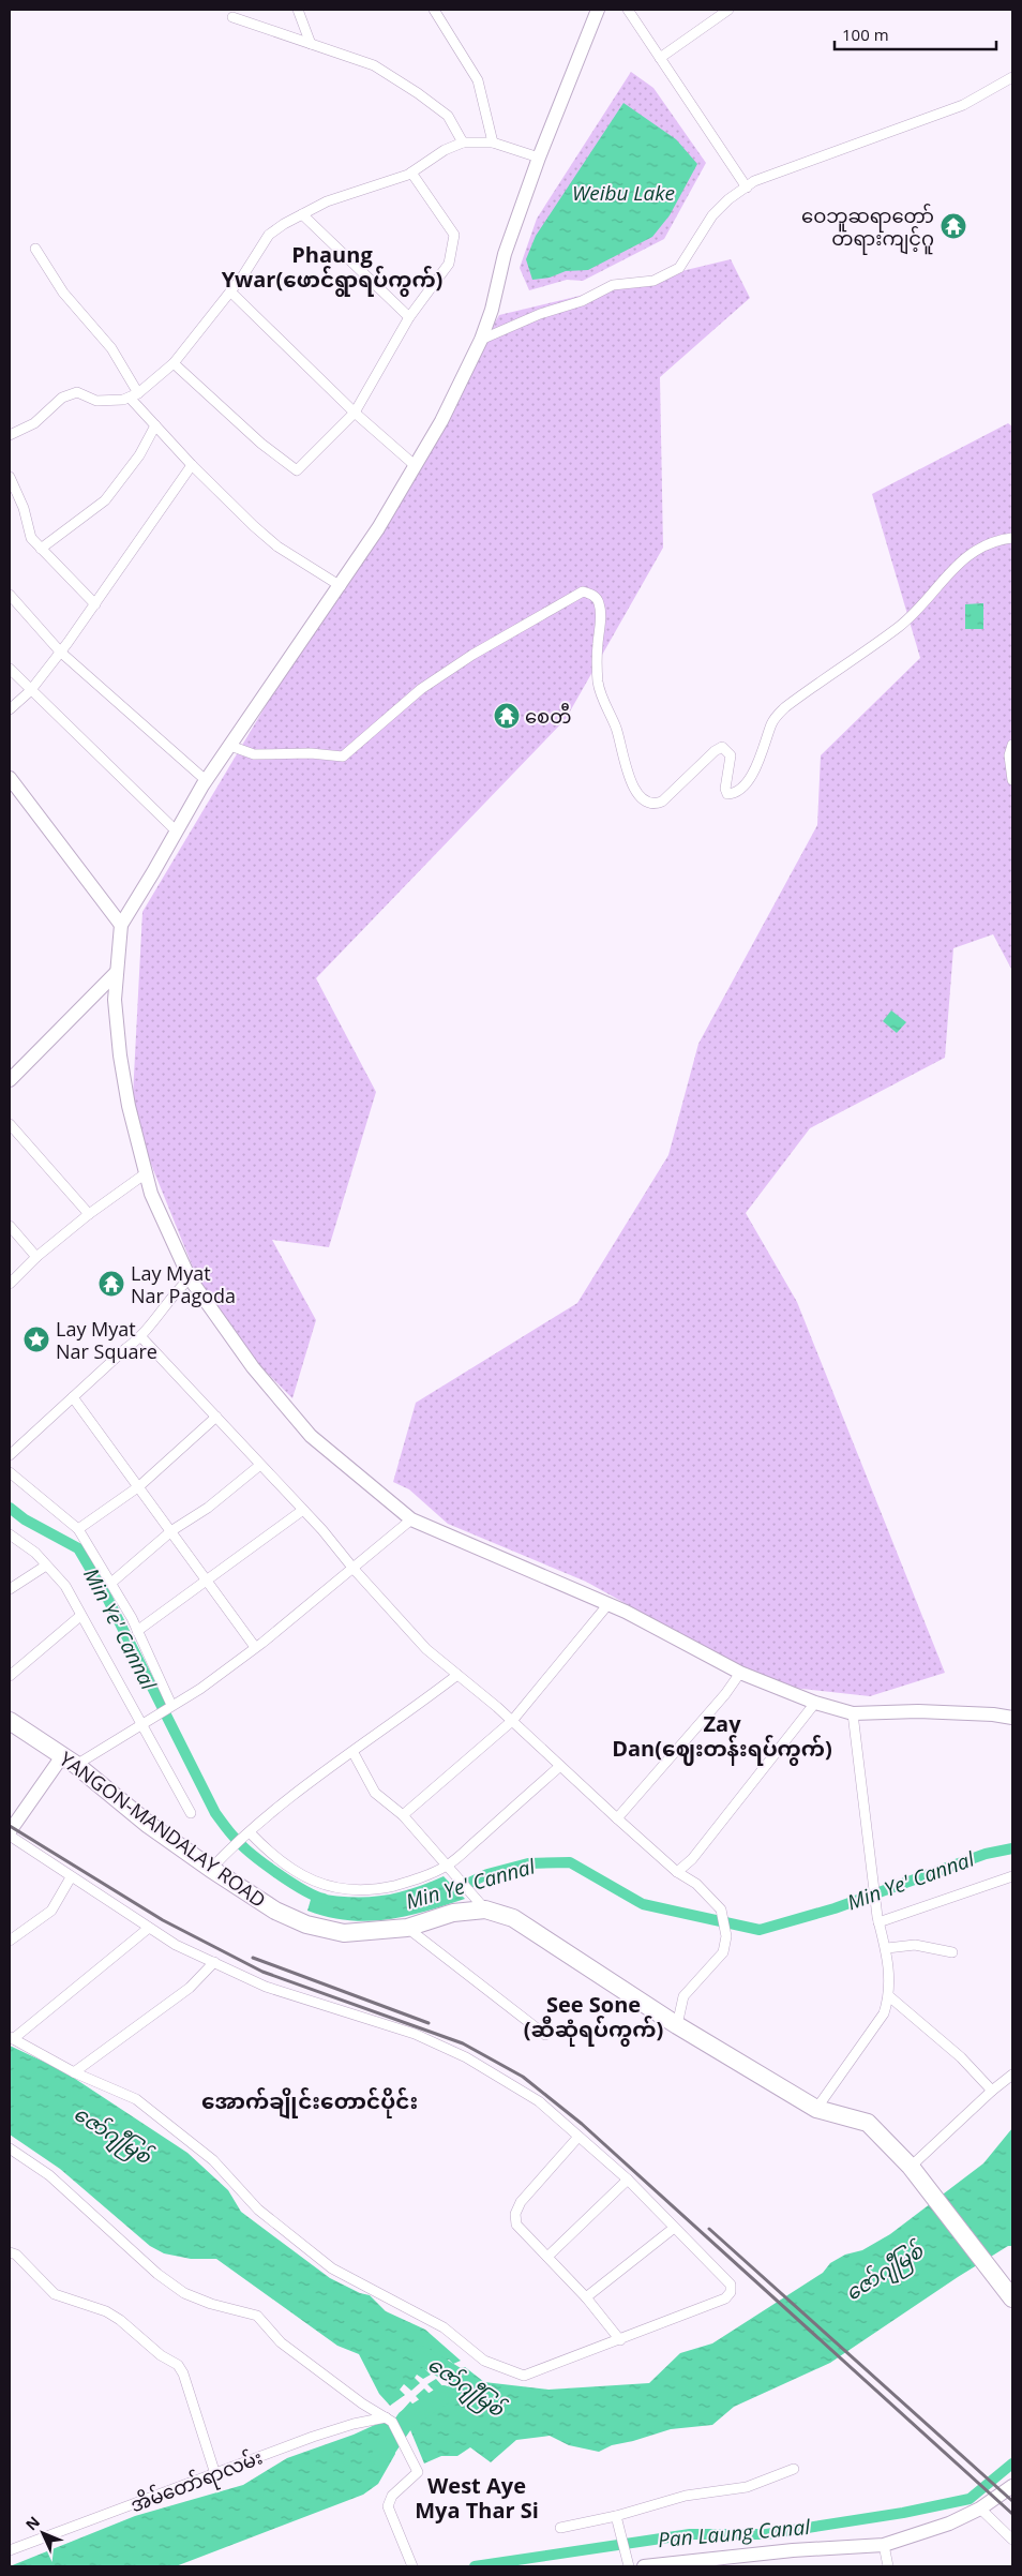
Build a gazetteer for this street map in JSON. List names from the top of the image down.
{
  "streets": {
    "highway": ["YANGON-MANDALAY ROAD"],
    "street": ["အိမ်တော်ရာလမ်း"]
  },
  "districts": [
    "Phaung Ywar(ဖောင်ရွာရပ်ကွက်)",
    "Zay Dan(ဈေးတန်းရပ်ကွက်)",
    "See Sone (ဆီဆုံရပ်ကွက်)",
    "အောက်ချိုင်းတောင်ပိုင်း",
    "West Aye Mya Thar Si"
  ],
  "water": [
    "Weibu Lake",
    "Min Ye' Cannal",
    "ဇော်ဂျီမြစ်",
    "Pan Laung Canal"
  ],
  "places": {
    "temple": ["ဝေဘူဆရာတော် တရားကျင့်ဂူ", "စေတီ", "Lay Myat Nar Pagoda"],
    "place": ["Lay Myat Nar Square"]
  },
  "scale_bar": "100 m",
  "north": "top left"
}
